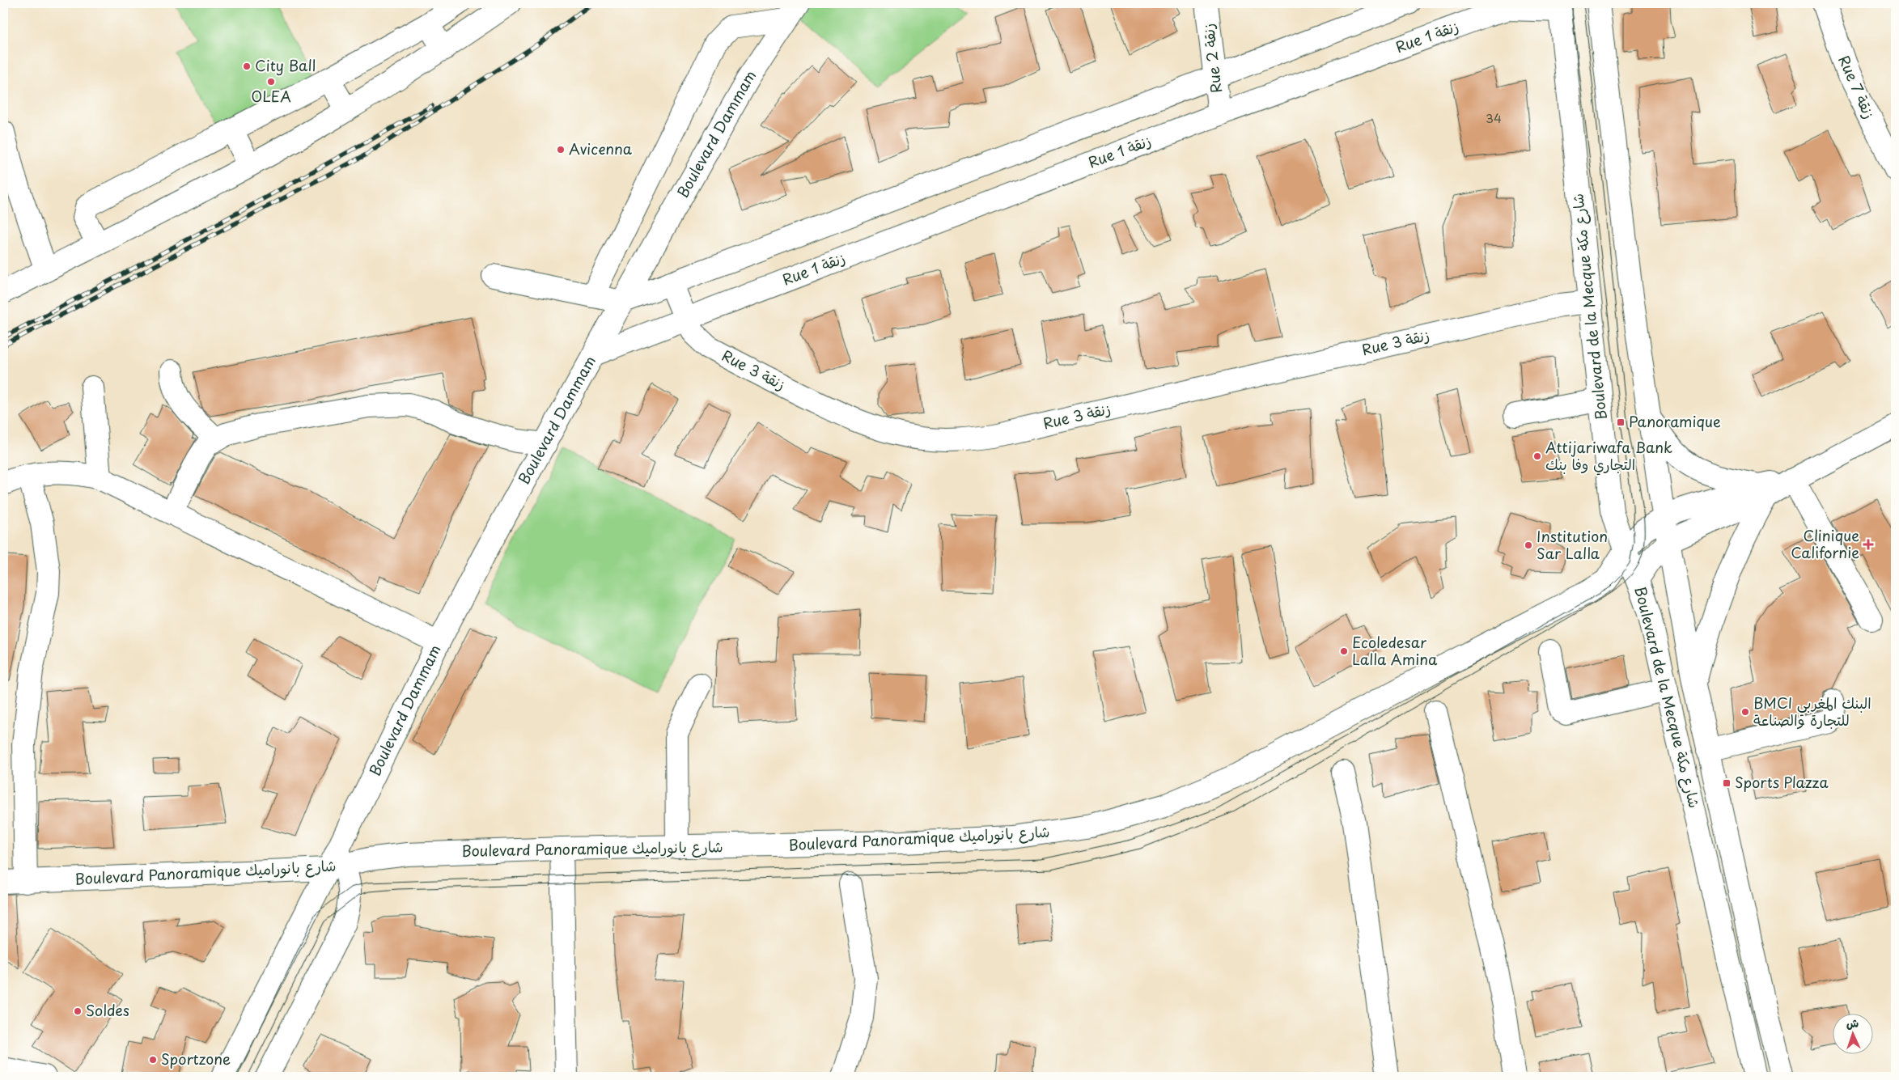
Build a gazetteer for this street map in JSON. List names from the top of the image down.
{
  "streets": {
    "street": [
      "Rue 1 زنقة",
      "Rue 2 زنقة",
      "Rue 7 زنقة",
      "Boulevard Dammam",
      "Boulevard de la Mecque شارع مكة",
      "Rue 3 زنقة",
      "Boulevard Panoramique شارع بانوراميك"
    ]
  },
  "crossings": [
    ["Rue 1 زنقة", "Rue 2 زنقة"],
    ["Rue 1 زنقة", "Boulevard de la Mecque شارع مكة"],
    ["Rue 1 زنقة", "Rue 3 زنقة"],
    ["Boulevard Dammam", "Boulevard Panoramique شارع بانوراميك"],
    ["Boulevard de la Mecque شارع مكة", "Rue 3 زنقة"],
    ["Boulevard de la Mecque شارع مكة", "Boulevard Panoramique شارع بانوراميك"]
  ],
  "places": {
    "other": [
      "City Ball",
      "OLEA",
      "Avicenna",
      "Attijariwafa Bank التجاري وفا بنك",
      "Institution Sar Lalla",
      "Ecoledesar Lalla Amina",
      "BMCI البنك المغربي للتجارة والصناعة",
      "Soldes",
      "Sportzone"
    ],
    "transit": ["Panoramique", "Sports Plazza"],
    "health": ["Clinique Californie"]
  },
  "house_numbers": ["34"],
  "north": "top"
}
